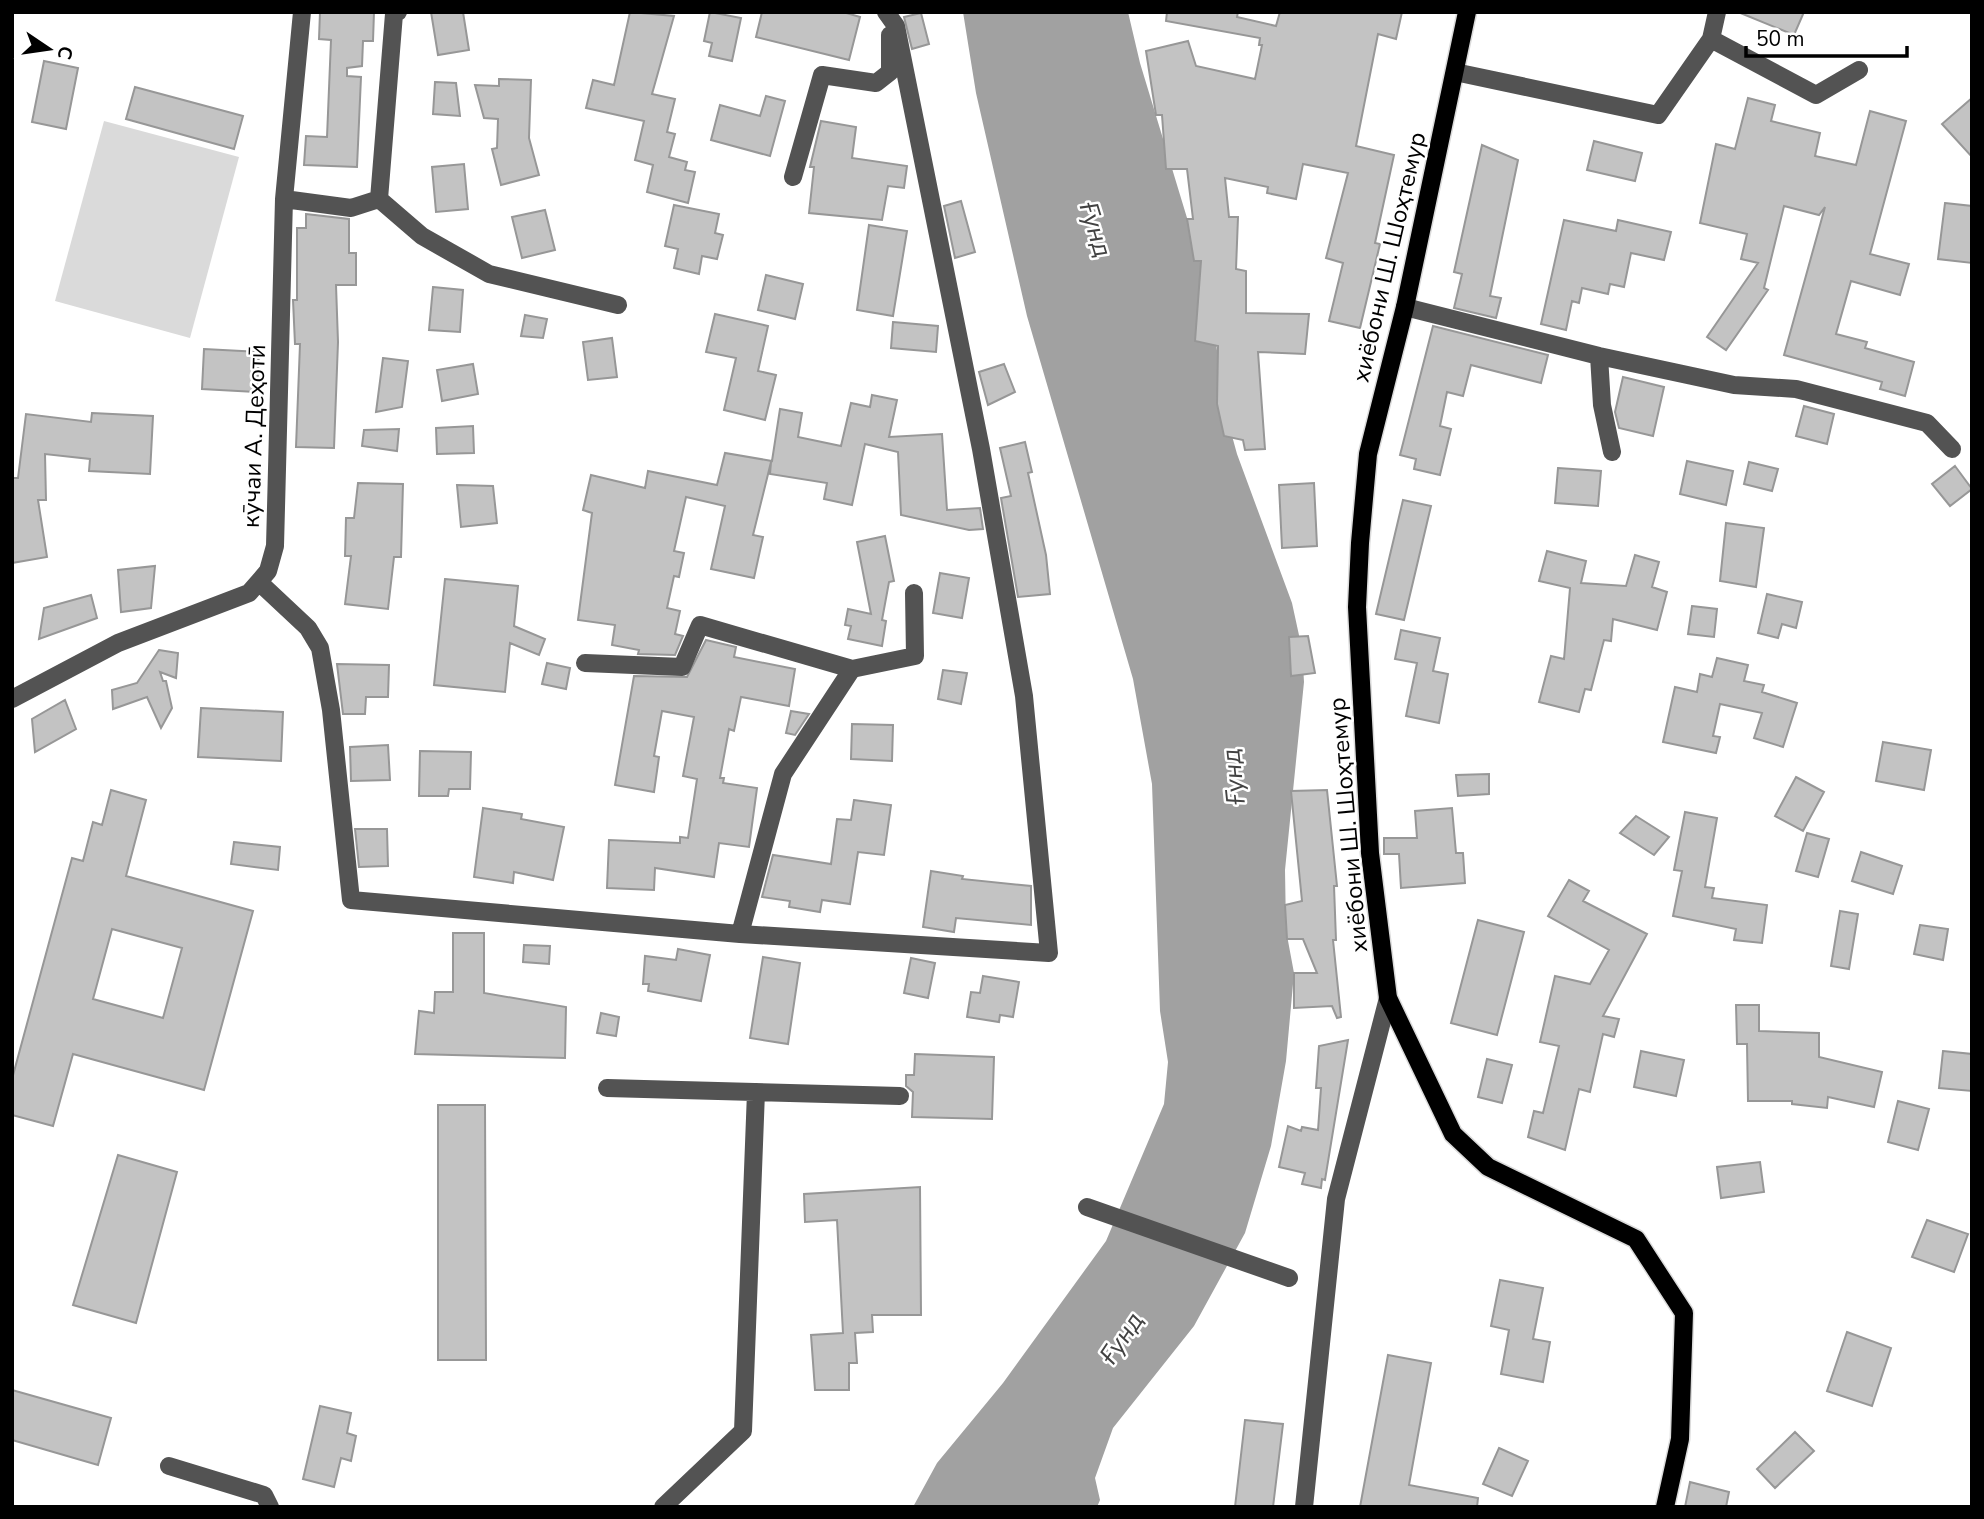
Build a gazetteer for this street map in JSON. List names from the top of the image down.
{
  "streets": {
    "main road": ["хиёбони Ш. Шоҳтемур"],
    "street": ["кӯчаи А. Деҳотӣ"]
  },
  "water": ["Ғунд"],
  "scale_bar": "50 m",
  "north": "right"
}
